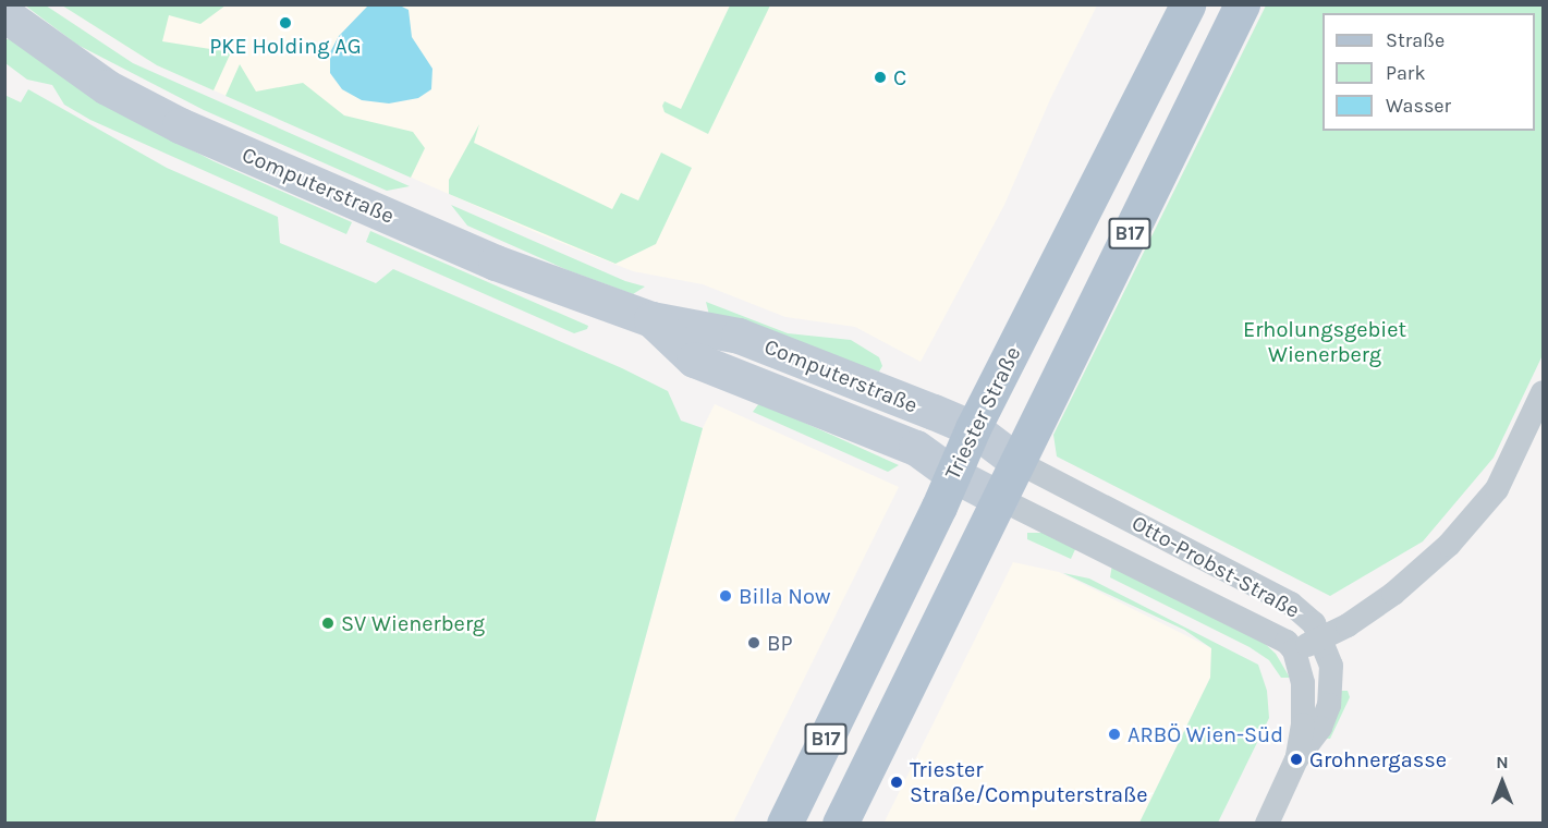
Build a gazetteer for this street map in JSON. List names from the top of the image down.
{
  "streets": {
    "main road": ["B17", "Triester Straße"],
    "street": ["Computerstraße", "Otto-Probst-Straße"]
  },
  "crossings": [
    ["Computerstraße", "B17"],
    ["Computerstraße", "Triester Straße"],
    ["Computerstraße", "Otto-Probst-Straße"],
    ["B17", "Otto-Probst-Straße"]
  ],
  "parks": ["Erholungsgebiet Wienerberg"],
  "places": [
    "PKE Holding AG",
    "C",
    "Billa Now",
    "SV Wienerberg",
    "BP",
    "ARBÖ Wien-Süd",
    "Grohnergasse",
    "Triester Straße/Computerstraße"
  ],
  "legend": ["Straße", "Park", "Wasser"],
  "north": "top"
}
